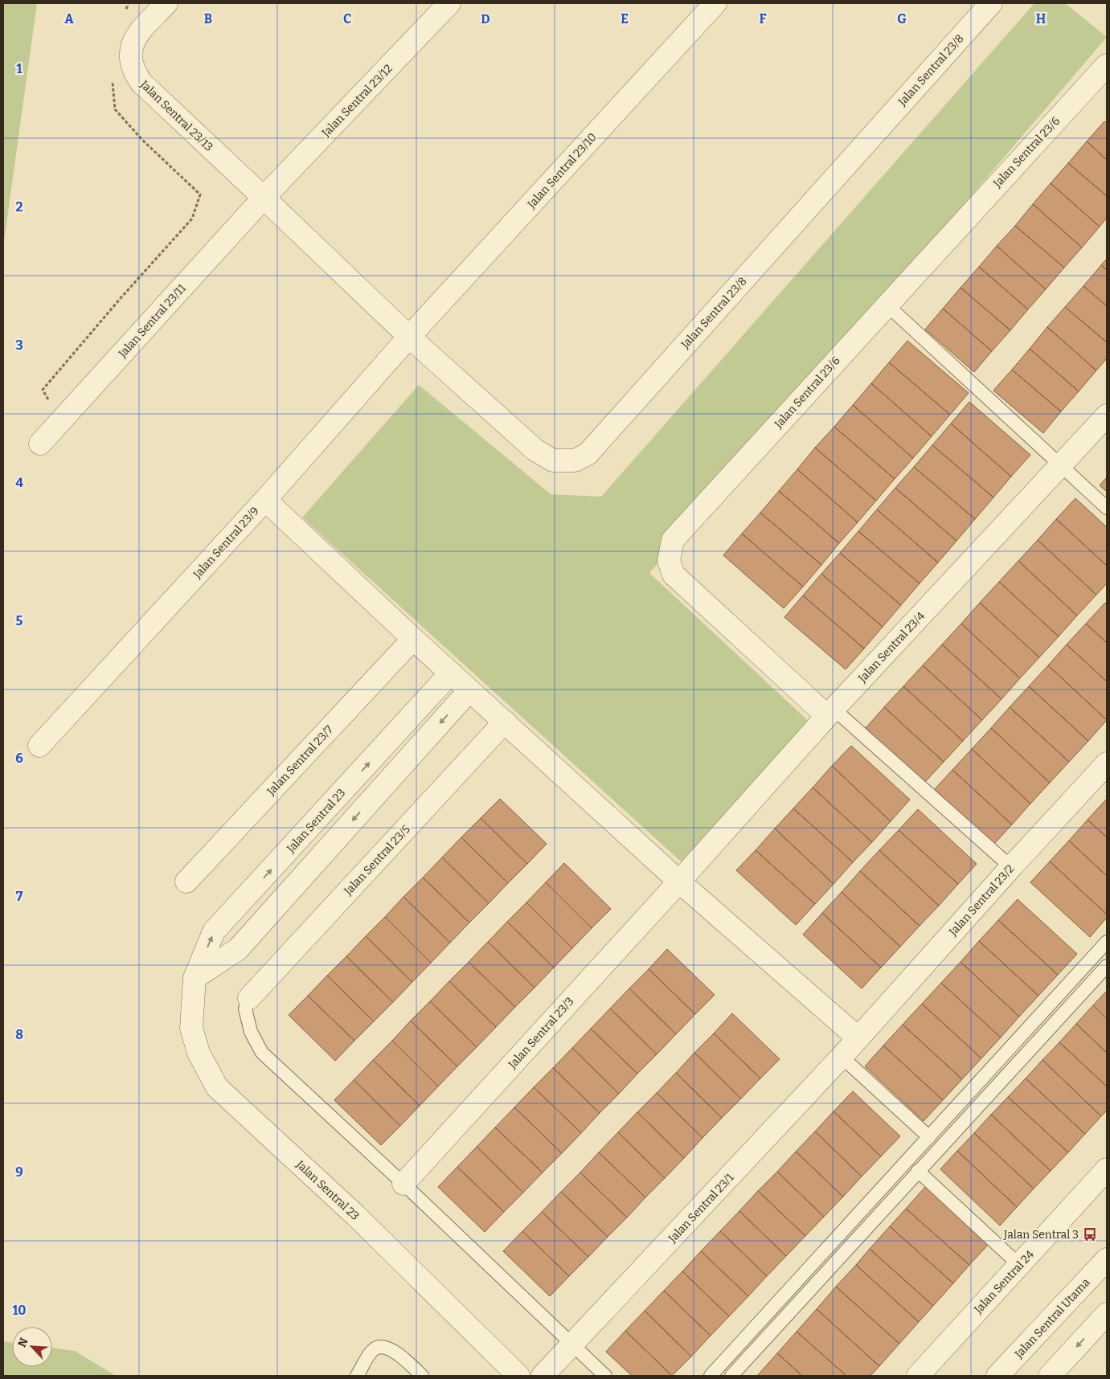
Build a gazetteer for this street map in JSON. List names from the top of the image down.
{
  "streets": {
    "street": [
      "Jalan Sentral 23/8",
      "Jalan Sentral 23/12",
      "Jalan Sentral 23/13",
      "Jalan Sentral 23/6",
      "Jalan Sentral 23/10",
      "Jalan Sentral 23/11",
      "Jalan Sentral 23/9",
      "Jalan Sentral 23/4",
      "Jalan Sentral 23/7",
      "Jalan Sentral 23",
      "Jalan Sentral 23/5",
      "Jalan Sentral 23/2",
      "Jalan Sentral 23/3",
      "Jalan Sentral 23/1",
      "Jalan Sentral 24",
      "Jalan Sentral Utama"
    ]
  },
  "crossings": [
    ["Jalan Sentral 23/8", "Jalan Sentral 23/13"],
    ["Jalan Sentral 23/8", "Jalan Sentral 23/10"],
    ["Jalan Sentral 23/8", "Jalan Sentral 23/9"],
    ["Jalan Sentral 23/12", "Jalan Sentral 23/13"],
    ["Jalan Sentral 23/12", "Jalan Sentral 23/11"],
    ["Jalan Sentral 23/13", "Jalan Sentral 23/10"],
    ["Jalan Sentral 23/13", "Jalan Sentral 23/11"],
    ["Jalan Sentral 23/13", "Jalan Sentral 23/9"],
    ["Jalan Sentral 23/6", "Jalan Sentral 23/4"],
    ["Jalan Sentral 23/10", "Jalan Sentral 23/9"],
    ["Jalan Sentral 23/4", "Jalan Sentral 23/3"],
    ["Jalan Sentral 23/2", "Jalan Sentral 23/1"]
  ],
  "places": {
    "bus stop": ["Jalan Sentral 3"]
  },
  "north": "top left",
  "grid": {
    "columns": [
      "A",
      "B",
      "C",
      "D",
      "E",
      "F",
      "G",
      "H"
    ],
    "rows": [
      "1",
      "2",
      "3",
      "4",
      "5",
      "6",
      "7",
      "8",
      "9",
      "10"
    ]
  }
}
